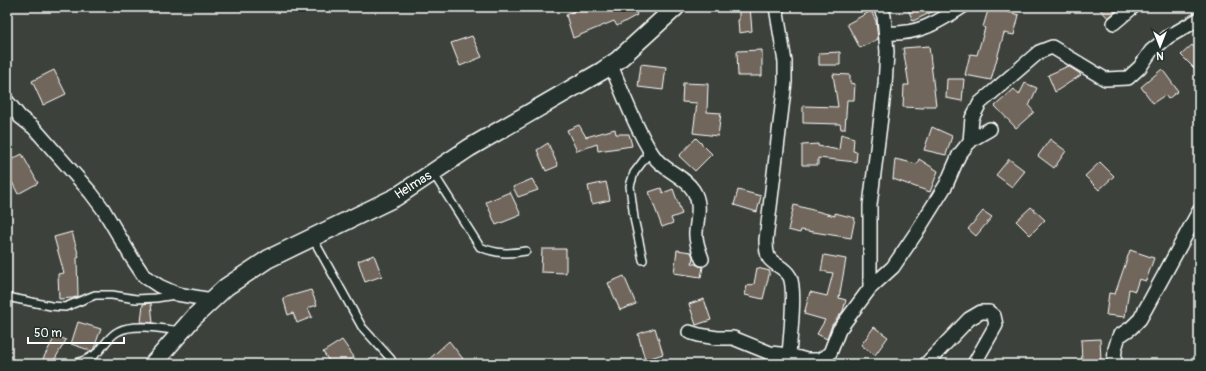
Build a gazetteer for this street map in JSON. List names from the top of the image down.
{
  "streets": {
    "street": ["Helmas"]
  },
  "scale_bar": "50 m",
  "north": "bottom"
}
